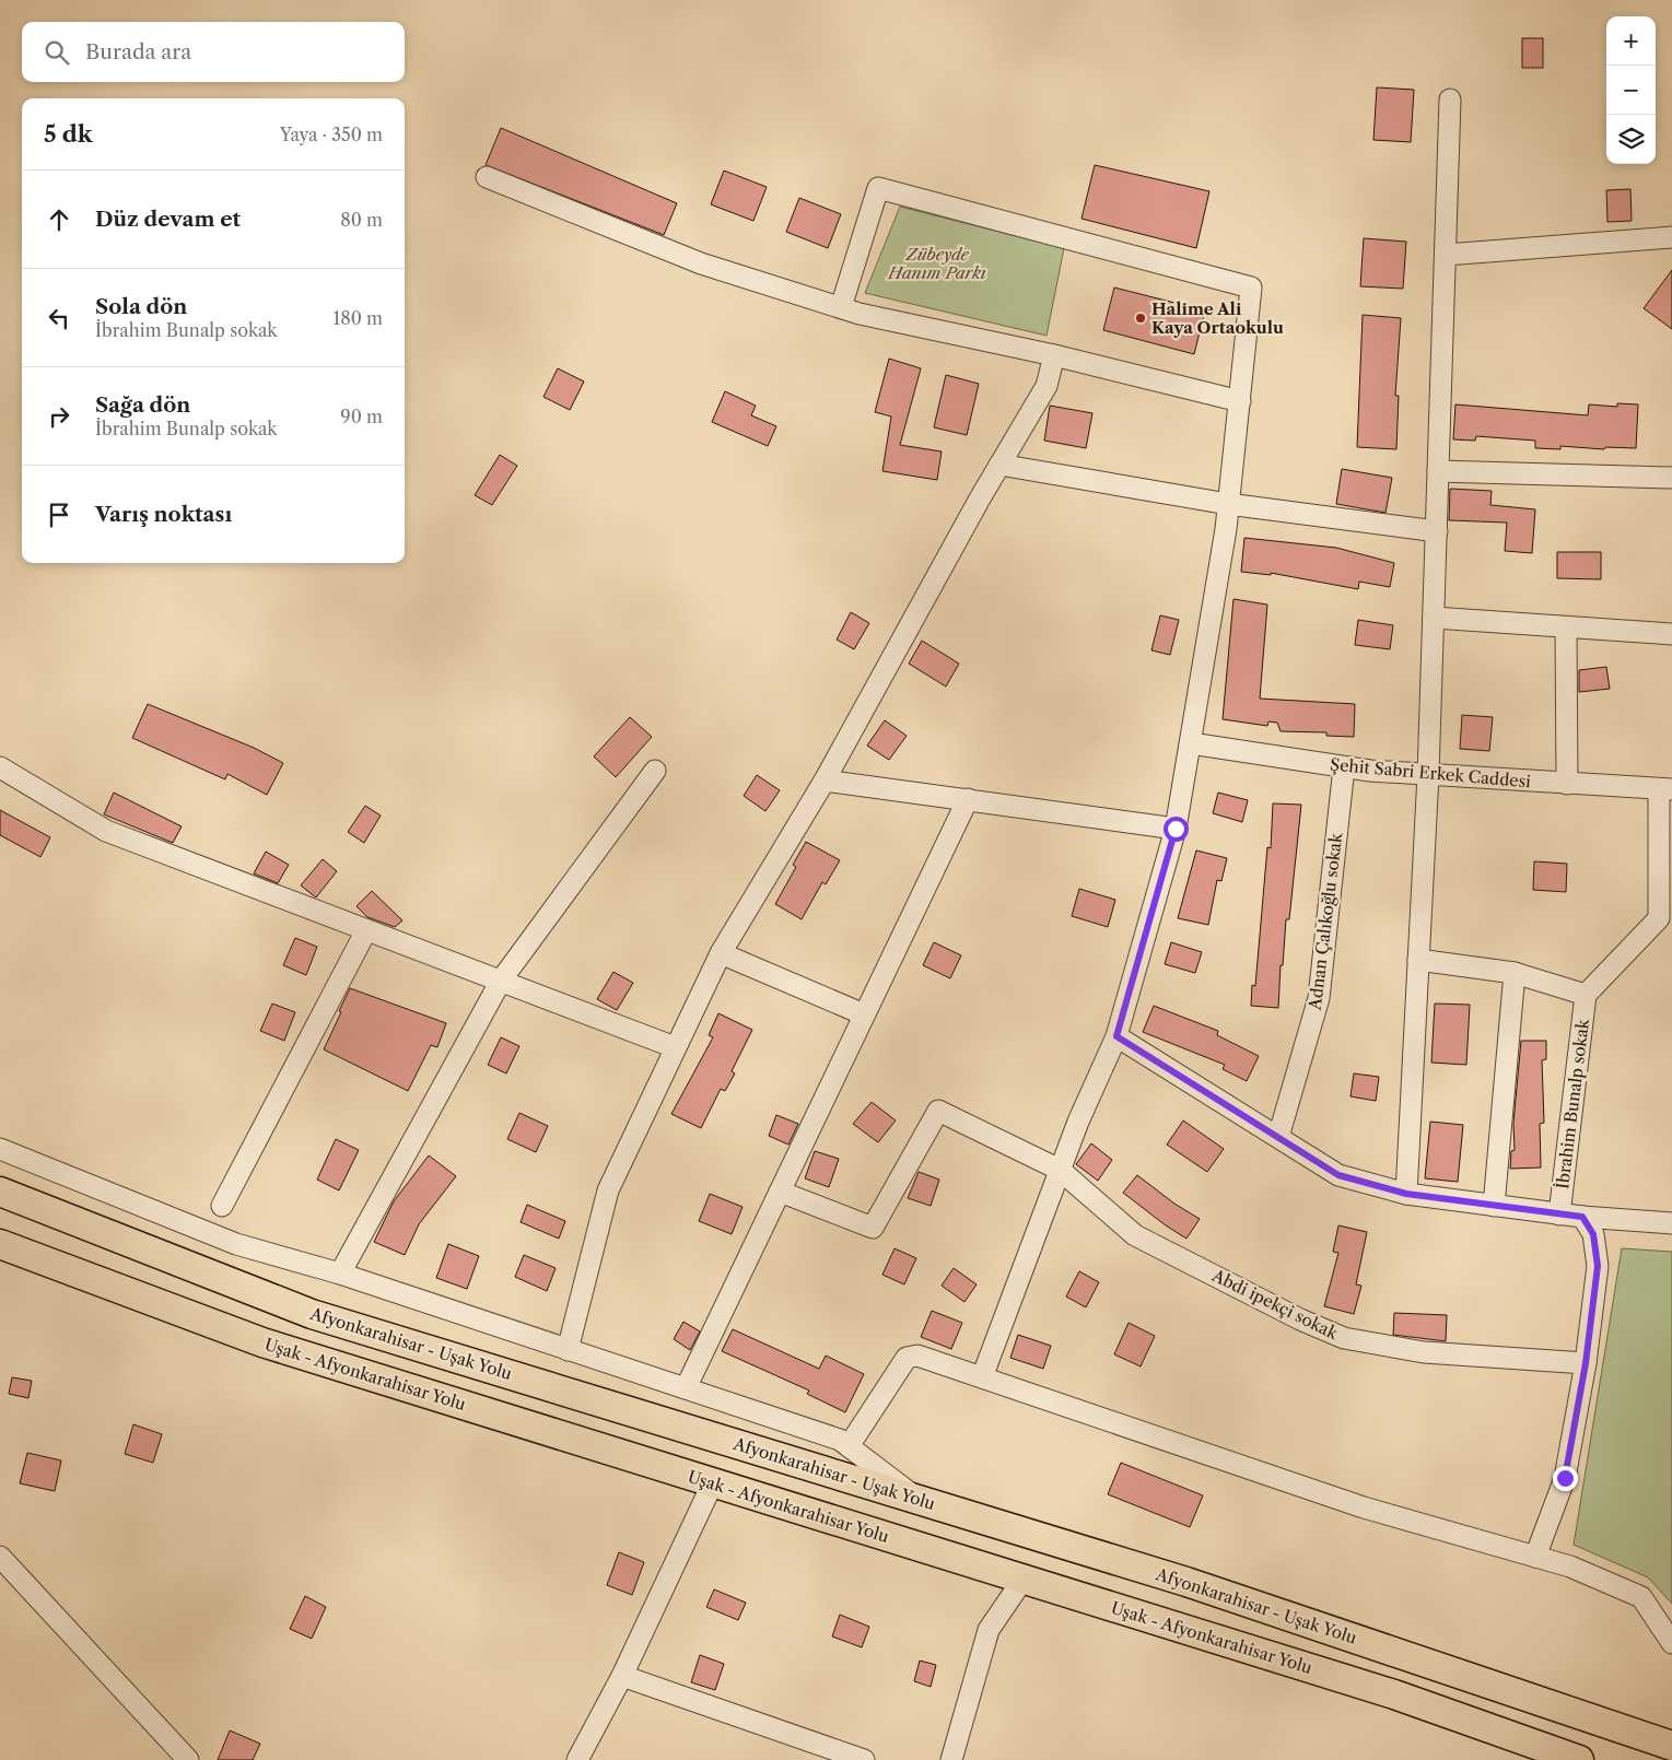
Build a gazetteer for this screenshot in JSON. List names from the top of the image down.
{
  "streets": {
    "highway": ["Afyonkarahisar - Uşak Yolu", "Uşak - Afyonkarahisar Yolu"],
    "street": [
      "Şehit Sabri Erkek Caddesi",
      "Adnan Çalıkoğlu sokak",
      "İbrahim Bunalp sokak",
      "Abdi ipekçi sokak"
    ]
  },
  "crossings": [
    ["Şehit Sabri Erkek Caddesi", "Adnan Çalıkoğlu sokak"],
    ["Şehit Sabri Erkek Caddesi", "İbrahim Bunalp sokak"]
  ],
  "parks": ["Zübeyde Hanım Parkı"],
  "places": ["Halime Ali Kaya Ortaokulu"],
  "page": {
    "map_buttons": ["+", "−"],
    "search": "Burada ara",
    "heading": ["5 dk", "Yaya · 350 m"],
    "list": [
      ["Düz devam et", "80 m"],
      ["Sola dön", "İbrahim Bunalp sokak", "180 m"],
      ["Sağa dön", "İbrahim Bunalp sokak", "90 m"],
      "Varış noktası"
    ]
  }
}
